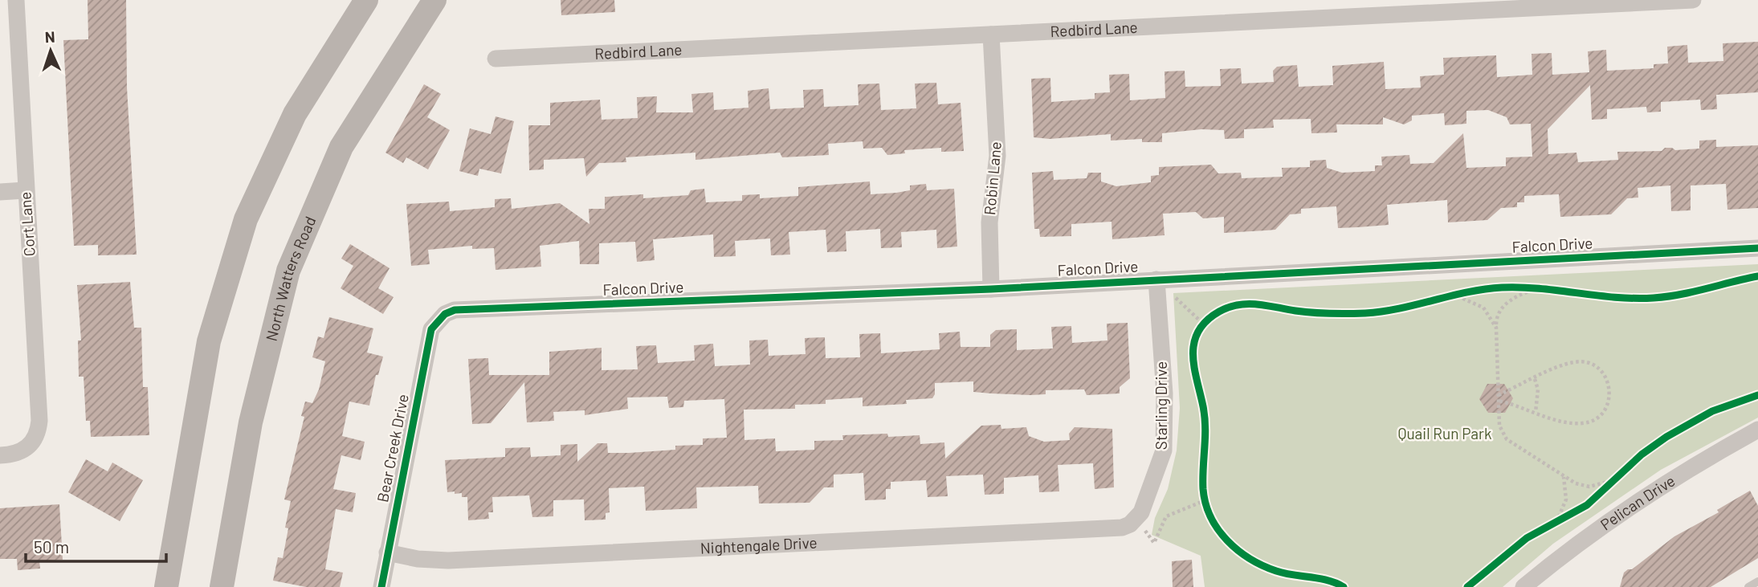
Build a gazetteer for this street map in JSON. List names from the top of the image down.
{
  "streets": {
    "main road": ["North Watters Road"],
    "street": [
      "Redbird Lane",
      "Robin Lane",
      "Cort Lane",
      "Falcon Drive",
      "Starling Drive",
      "Bear Creek Drive",
      "Pelican Drive",
      "Nightengale Drive"
    ]
  },
  "crossings": [
    ["Redbird Lane", "Robin Lane"],
    ["Robin Lane", "Falcon Drive"],
    ["Falcon Drive", "Starling Drive"],
    ["Falcon Drive", "Bear Creek Drive"],
    ["Starling Drive", "Nightengale Drive"],
    ["Bear Creek Drive", "Nightengale Drive"]
  ],
  "parks": ["Quail Run Park"],
  "scale_bar": "50 m",
  "north": "top"
}
